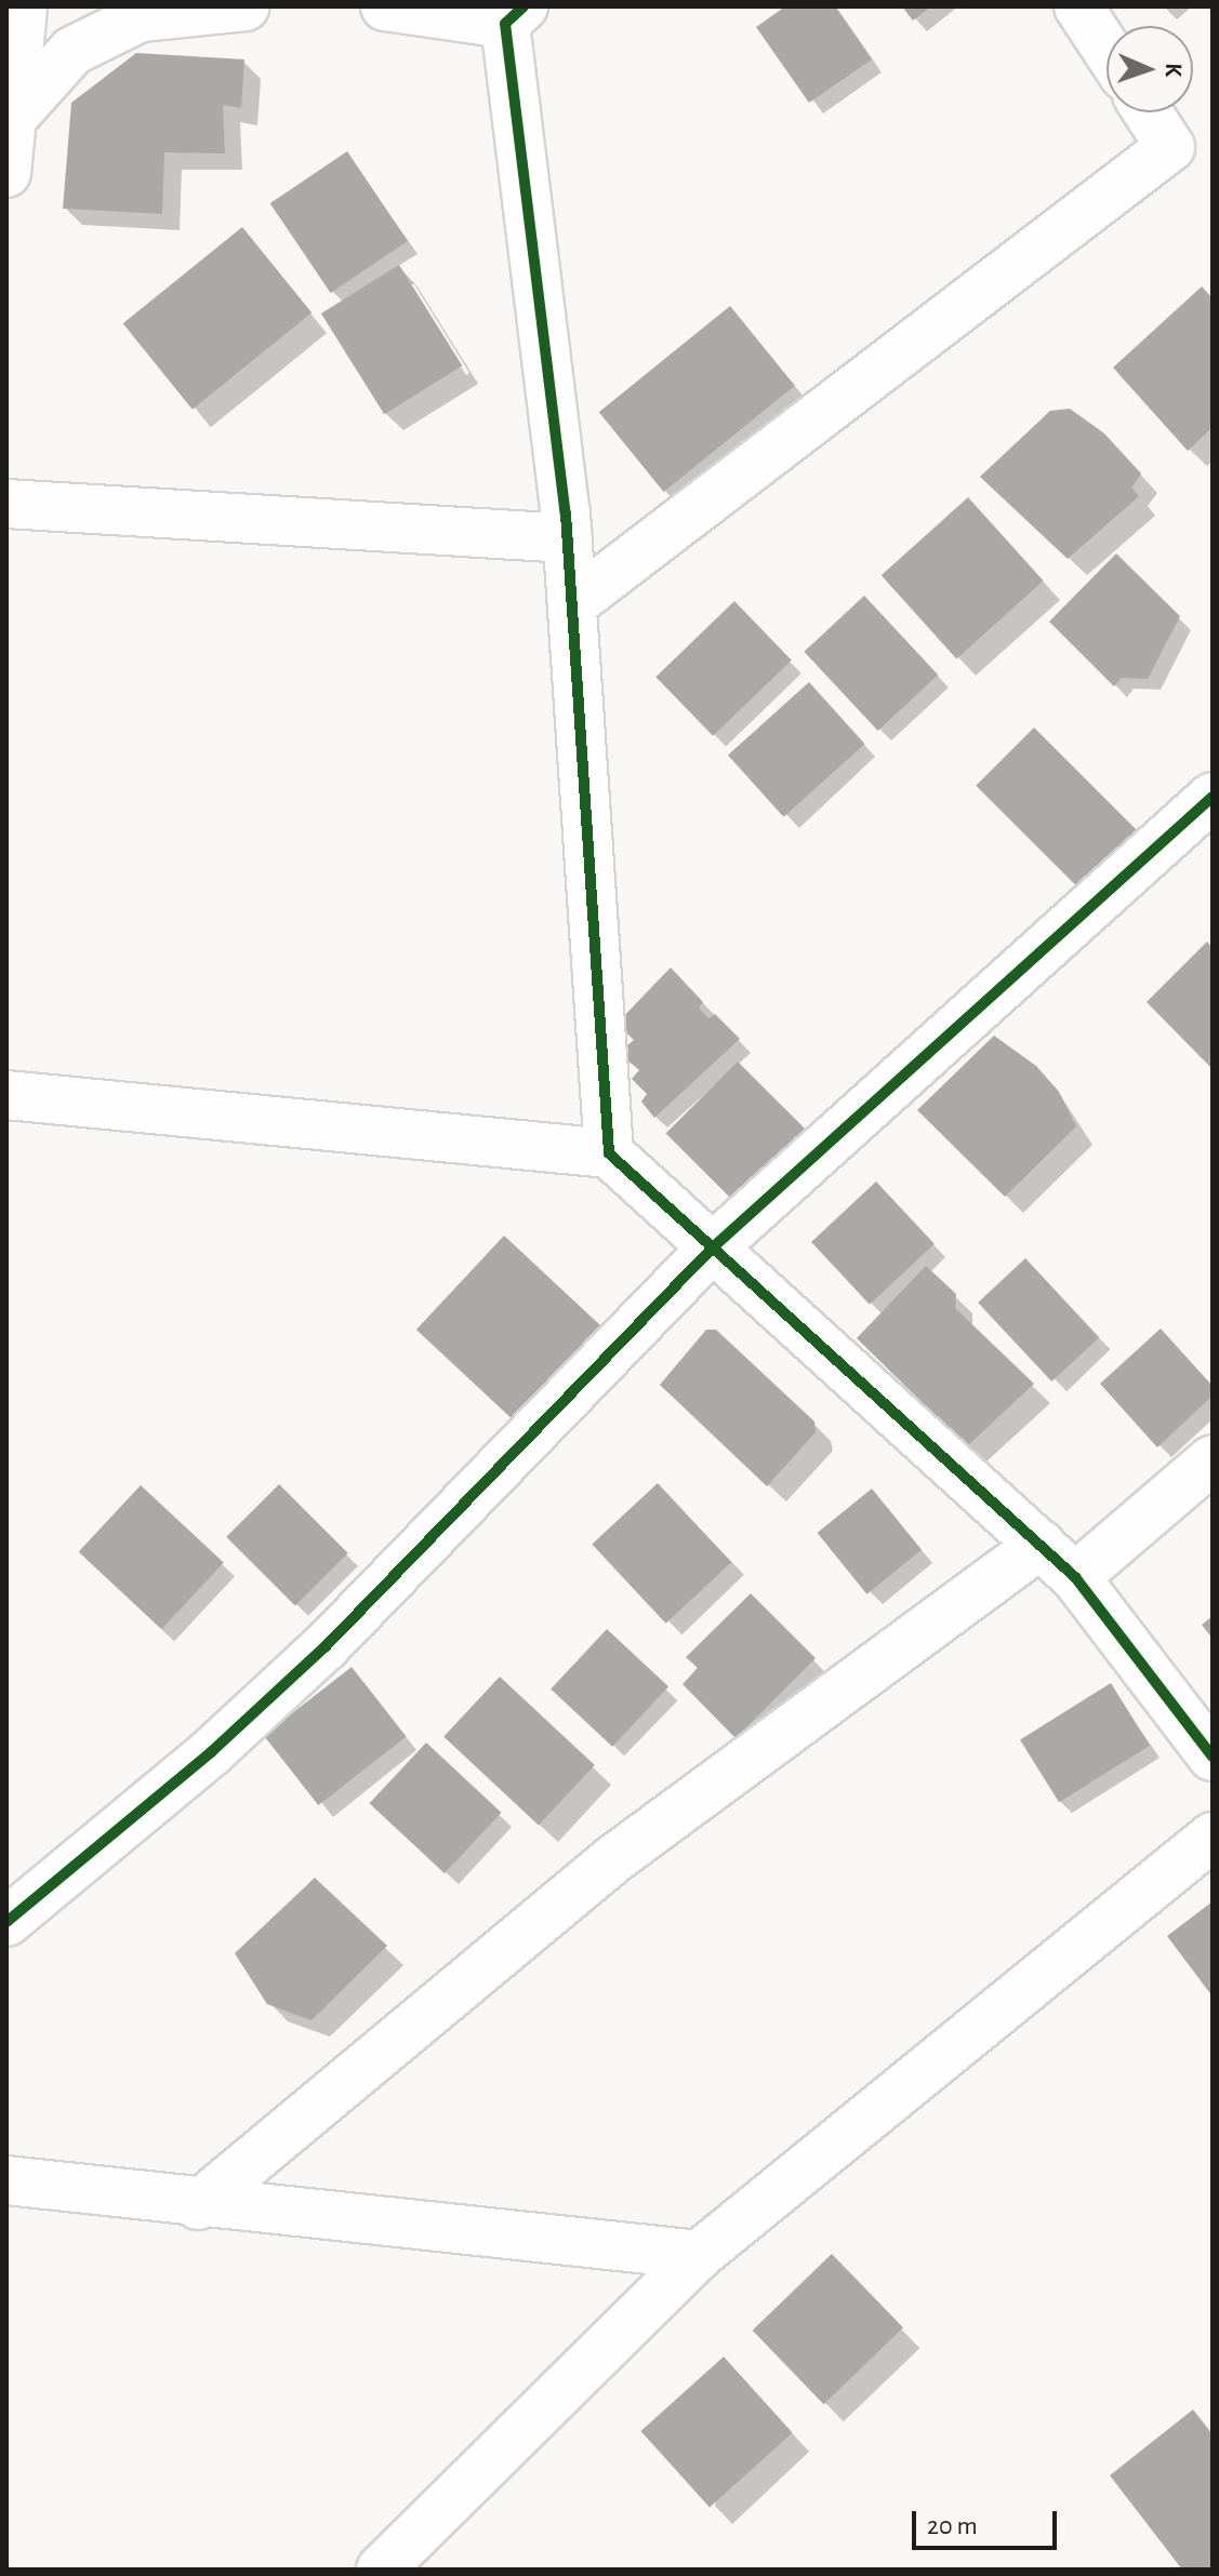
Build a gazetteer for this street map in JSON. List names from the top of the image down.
{
  "scale_bar": "20 m",
  "north": "right"
}
